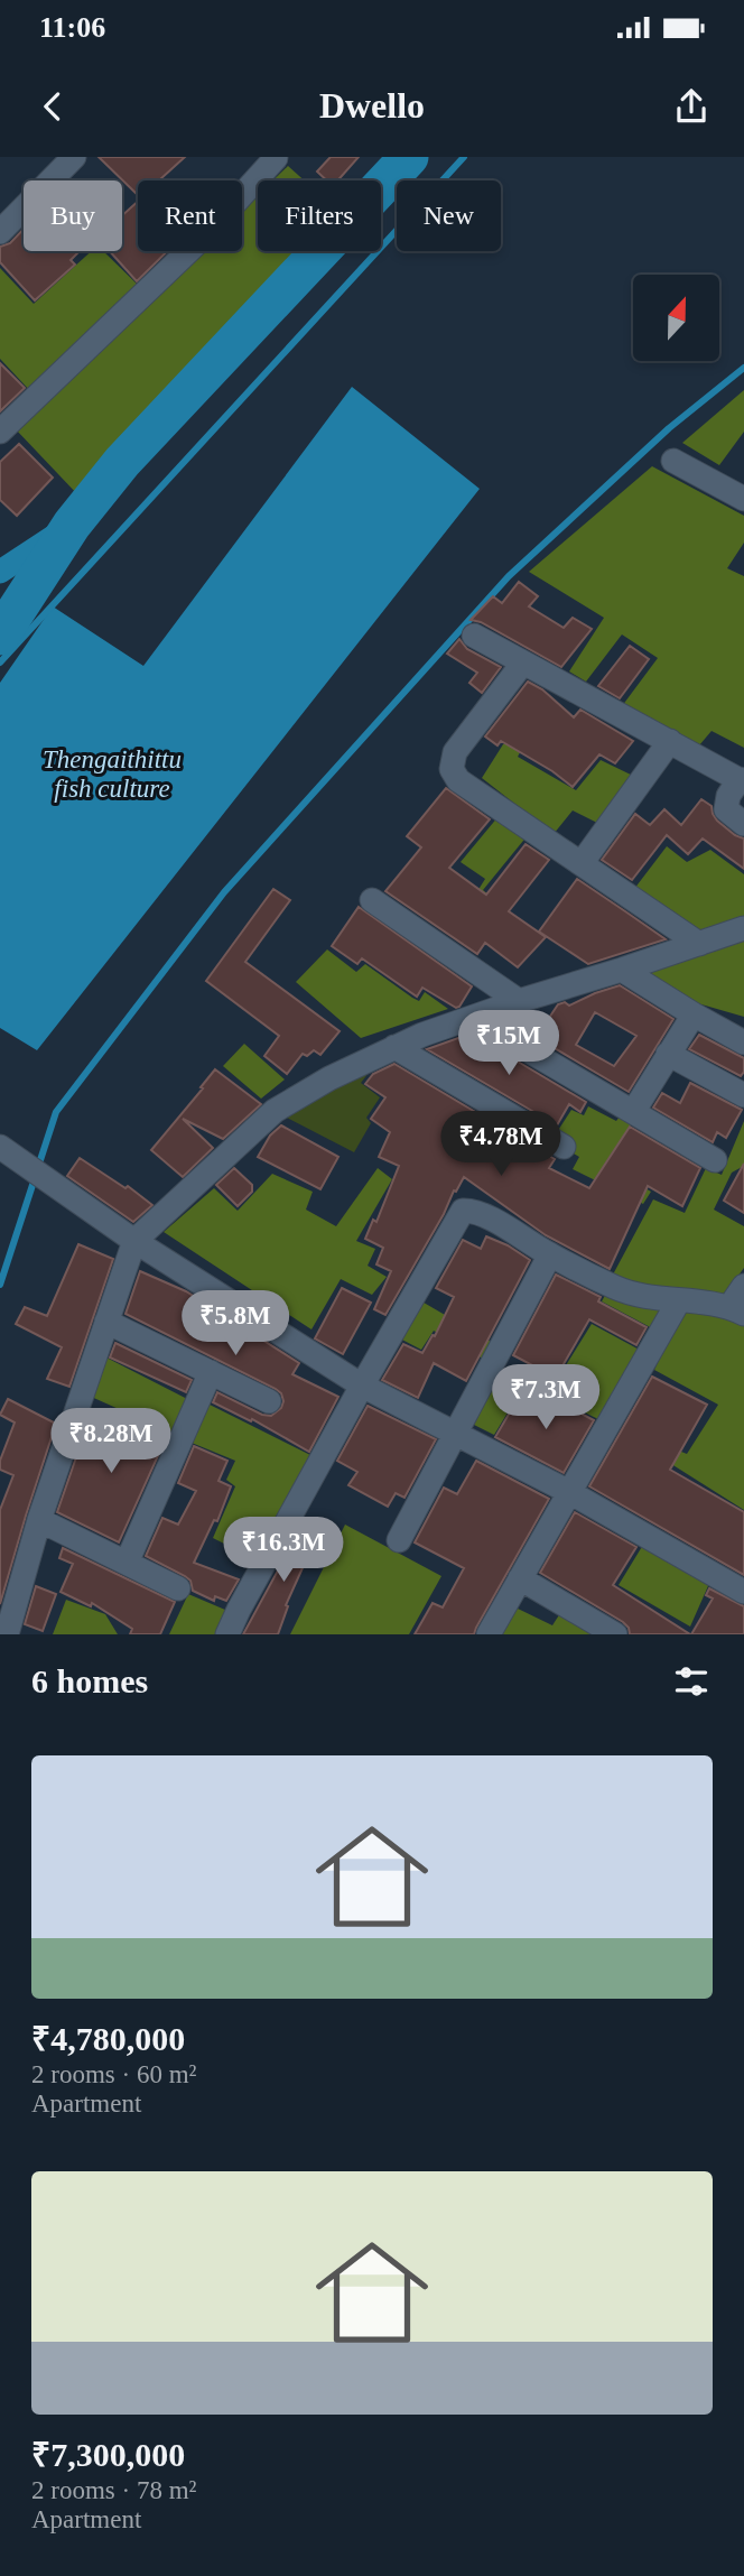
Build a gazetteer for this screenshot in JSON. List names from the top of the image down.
{
  "water": ["Thengaithittu fish culture"],
  "north": "top",
  "page": {
    "status": "11:06",
    "header": "Dwello",
    "chip": [
      "Buy",
      "Rent",
      "Filters",
      "New"
    ],
    "price": [
      "₹15M",
      "₹4.78M",
      "₹5.8M",
      "₹7.3M",
      "₹8.28M",
      "₹16.3M"
    ],
    "heading": "6 homes",
    "list": [
      {
        "name": "₹4,780,000",
        "note": "2 rooms · 60 m² · Apartment"
      },
      {
        "name": "₹7,300,000",
        "note": "2 rooms · 78 m² · Apartment"
      }
    ]
  }
}
